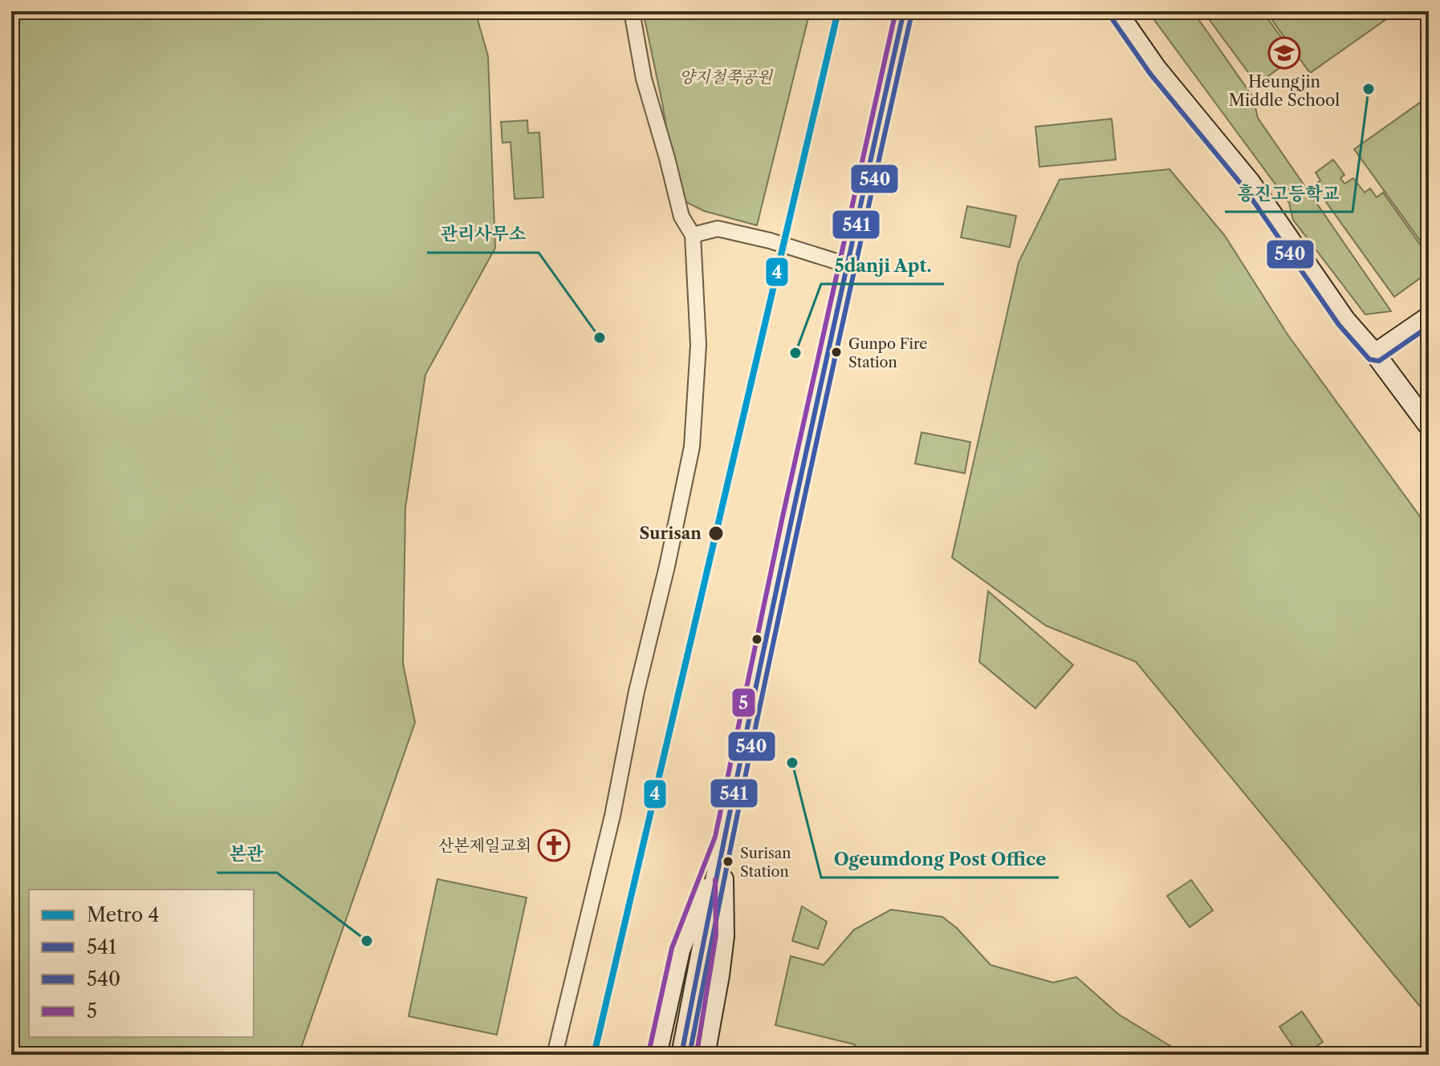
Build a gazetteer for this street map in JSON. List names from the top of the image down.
{
  "parks": ["양지철쭉공원"],
  "places": {
    "school or university": ["Heungjin Middle School"],
    "other": [
      "흥진고등학교",
      "관리사무소",
      "Gunpo Fire Station",
      "5danji Apt.",
      "Surisan",
      "Ogeumdong Post Office",
      "Surisan Station",
      "본관"
    ],
    "church": ["산본제일교회"]
  },
  "lines": [
    "metro line 4",
    "transit line 541",
    "transit line 5",
    "transit line 540"
  ],
  "legend": [
    "Metro 4",
    "541",
    "540",
    "5"
  ]
}
